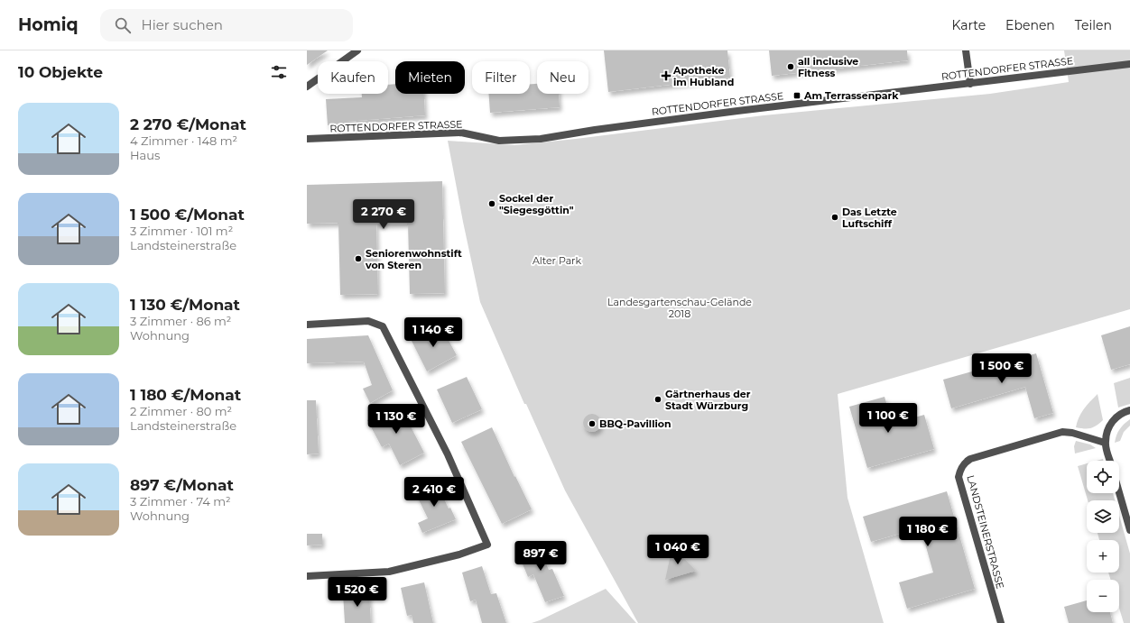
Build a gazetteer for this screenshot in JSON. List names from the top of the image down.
{
  "streets": {
    "street": ["ROTTENDORFER STRASSE", "LANDSTEINERSTRASSE"]
  },
  "parks": ["Alter Park", "Landesgartenschau-Gelände 2018"],
  "places": {
    "other": [
      "all inclusive Fitness",
      "Sockel der \"Siegesgöttin\"",
      "Das Letzte Luftschiff",
      "Seniorenwohnstift von Steren",
      "Gärtnerhaus der Stadt Würzburg",
      "BBQ-Pavillion"
    ],
    "health": ["Apotheke im Hubland"],
    "transit": ["Am Terrassenpark"]
  },
  "page": {
    "header": "Homiq",
    "search": "Hier suchen",
    "nav": ["Karte", "Ebenen", "Teilen"],
    "heading": "10 Objekte",
    "chip": [
      "Kaufen",
      "Mieten",
      "Filter",
      "Neu"
    ],
    "list": [
      {
        "name": "2 270 €/Monat",
        "note": "4 Zimmer · 148 m² · Haus"
      },
      {
        "name": "1 500 €/Monat",
        "note": "3 Zimmer · 101 m² · Landsteinerstraße"
      },
      {
        "name": "1 130 €/Monat",
        "note": "3 Zimmer · 86 m² · Wohnung"
      },
      {
        "name": "1 180 €/Monat",
        "note": "2 Zimmer · 80 m² · Landsteinerstraße"
      },
      {
        "name": "897 €/Monat",
        "note": "3 Zimmer · 74 m² · Wohnung"
      }
    ],
    "price": [
      "2 270 €",
      "1 140 €",
      "1 500 €",
      "1 100 €",
      "1 130 €",
      "2 410 €",
      "1 180 €",
      "1 040 €",
      "897 €",
      "1 520 €"
    ],
    "map_buttons": ["+", "−"]
  }
}
